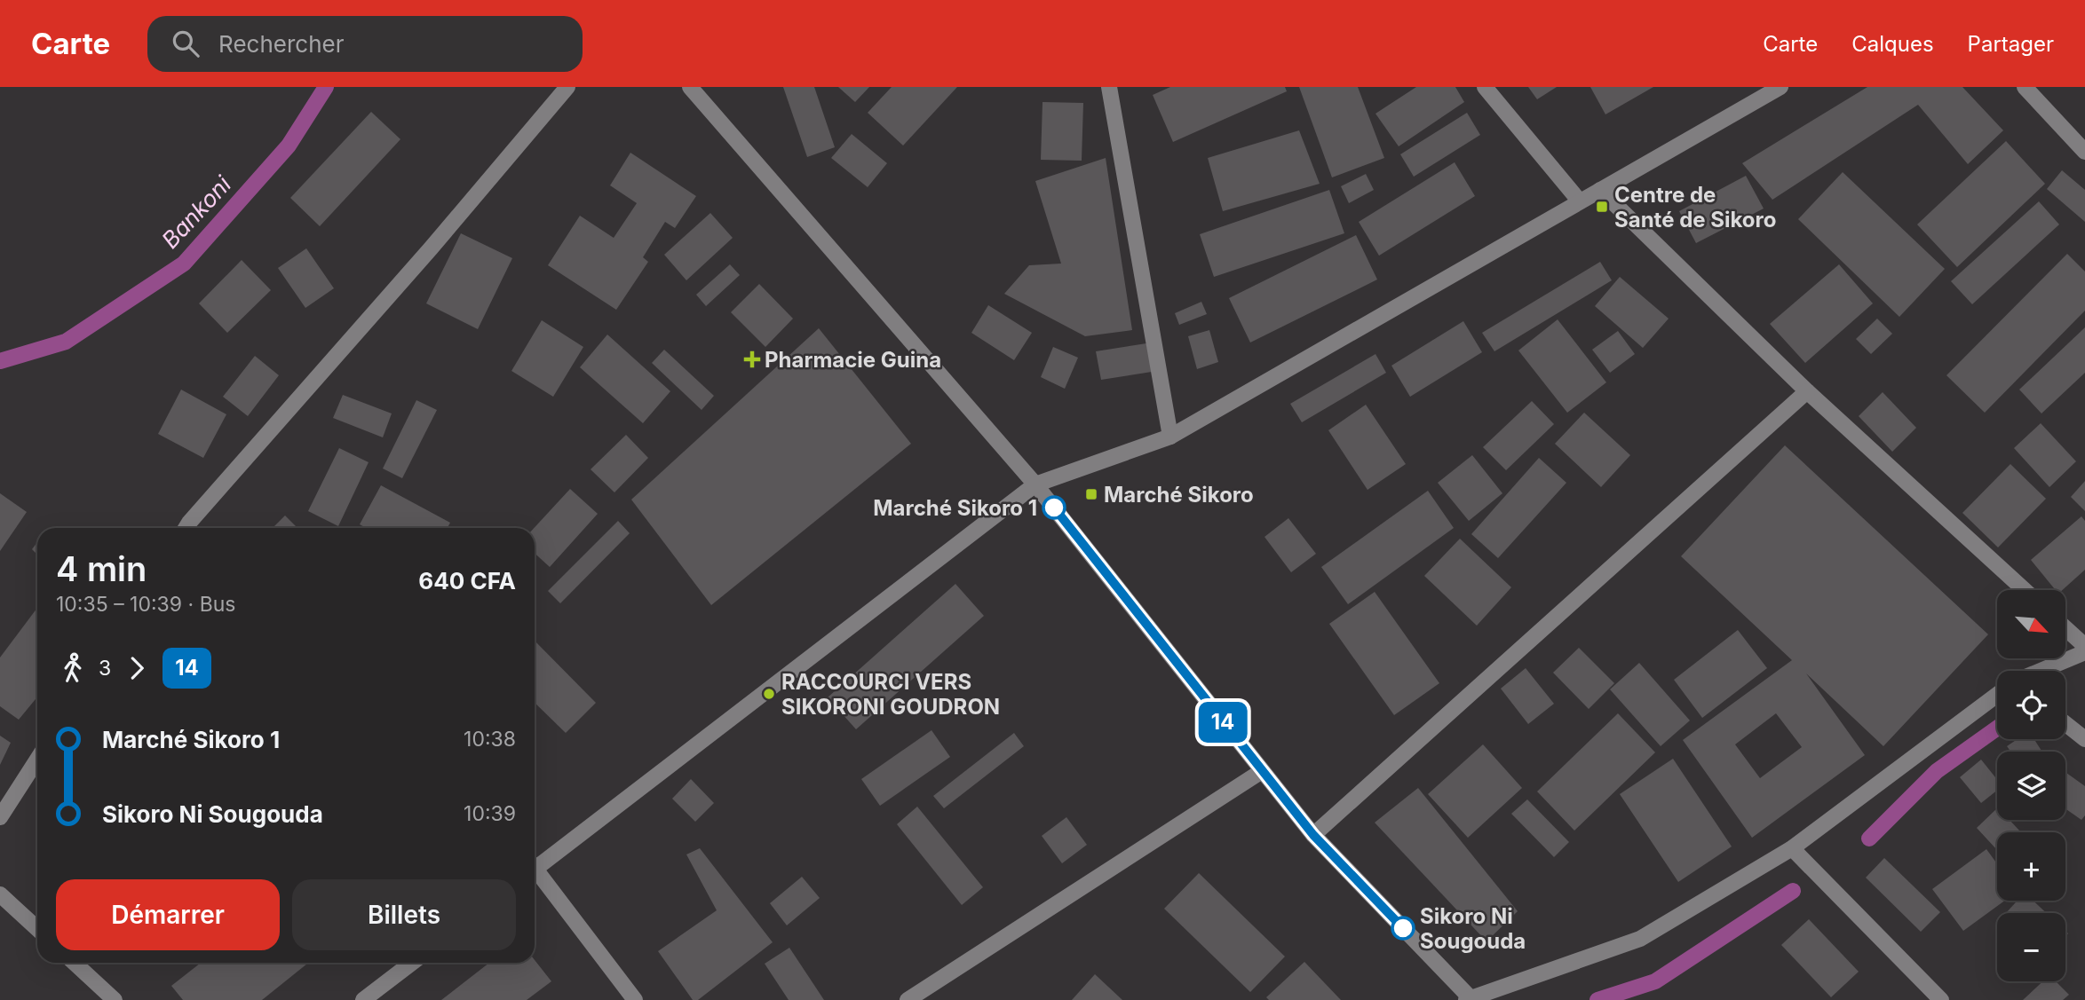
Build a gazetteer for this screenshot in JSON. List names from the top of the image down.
{
  "water": ["Bankoni"],
  "places": {
    "transit": ["Centre de Santé de Sikoro", "Marché Sikoro"],
    "health": ["Pharmacie Guina"],
    "other": ["Marché Sikoro 1", "RACCOURCI VERS SIKORONI GOUDRON", "Sikoro Ni Sougouda"]
  },
  "lines": ["bus line 14"],
  "north": "bottom right",
  "page": {
    "header": "Carte",
    "search": "Rechercher",
    "nav": ["Carte", "Calques", "Partager"],
    "on_map": "14",
    "heading": ["4 min", "10:35 – 10:39 · Bus", "640 CFA"],
    "map_buttons": ["+", "−"],
    "legs": ["3", "14"],
    "list": [
      {
        "name": "Marché Sikoro 1",
        "value": "10:38"
      },
      {
        "name": "Sikoro Ni Sougouda",
        "value": "10:39"
      }
    ],
    "buttons": ["Démarrer", "Billets"]
  }
}
